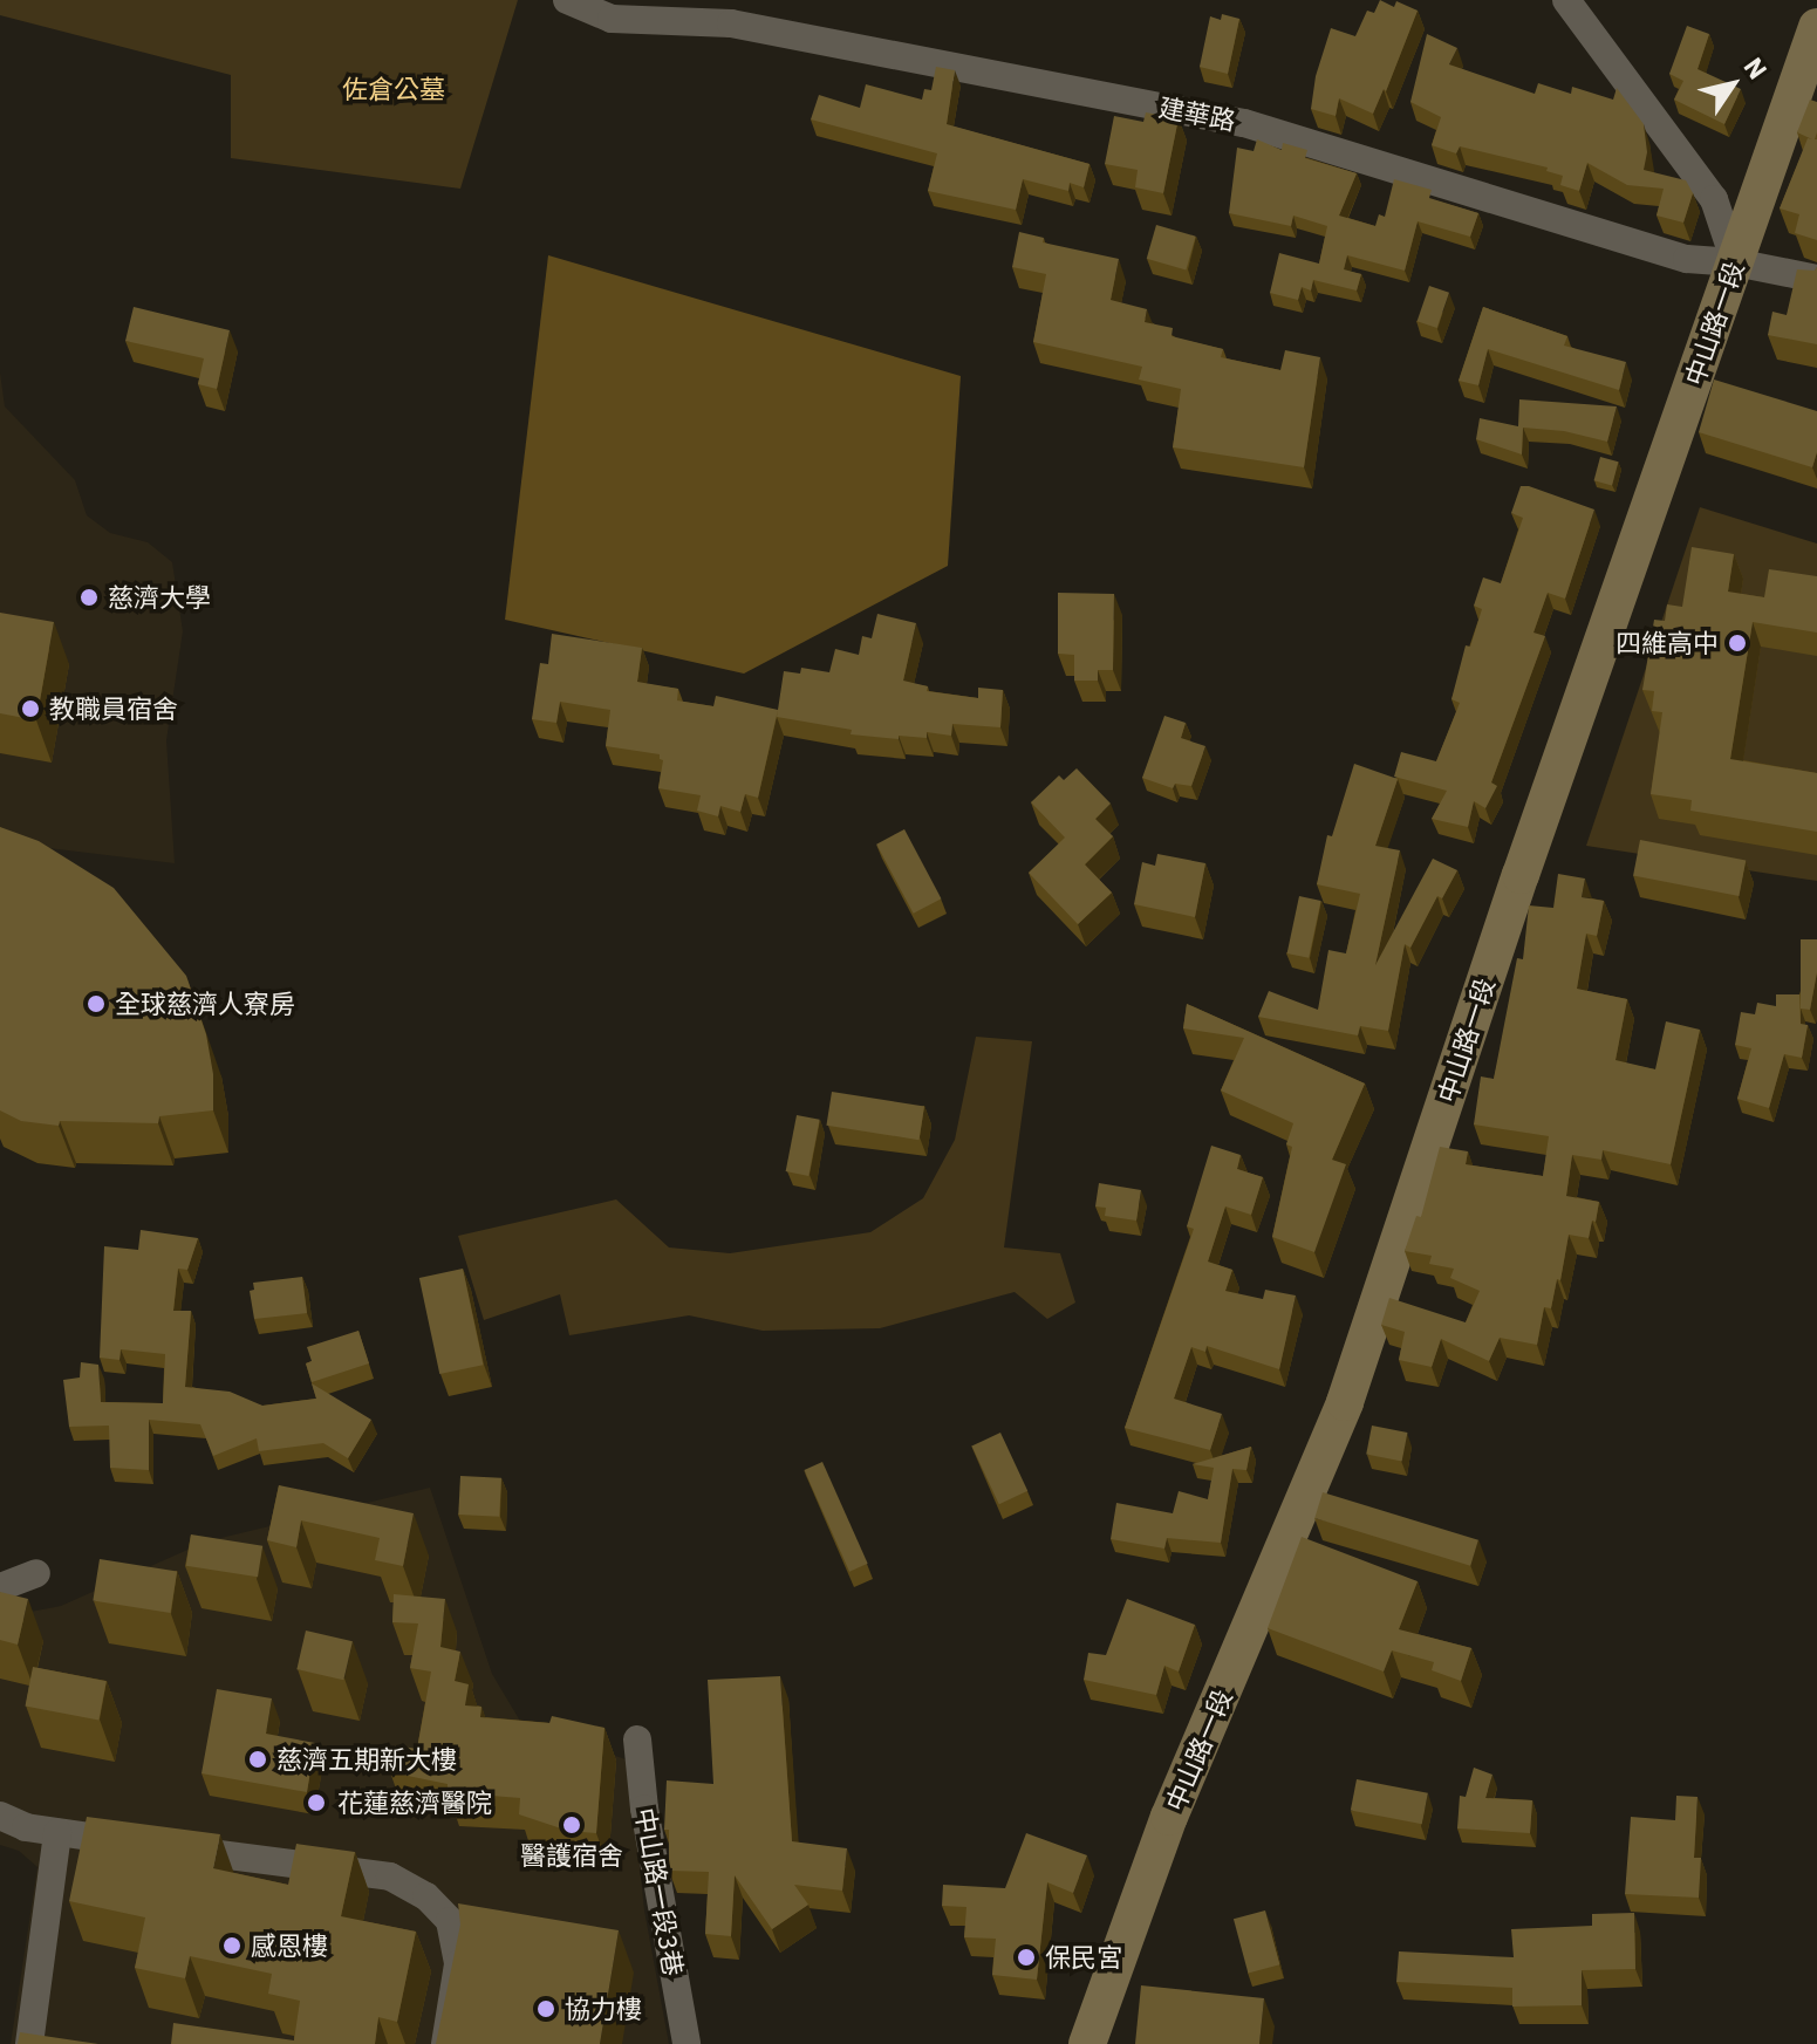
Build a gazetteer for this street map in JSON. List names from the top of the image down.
{
  "streets": {
    "street": ["建華路", "中山路一段", "中山路一段3巷"]
  },
  "crossings": [
    ["建華路", "中山路一段"]
  ],
  "parks": ["佐倉公墓"],
  "places": [
    "慈濟大學",
    "四維高中",
    "教職員宿舍",
    "全球慈濟人寮房",
    "慈濟五期新大樓",
    "花蓮慈濟醫院",
    "醫護宿舍",
    "感恩樓",
    "保民宮",
    "協力樓"
  ],
  "north": "top right"
}
